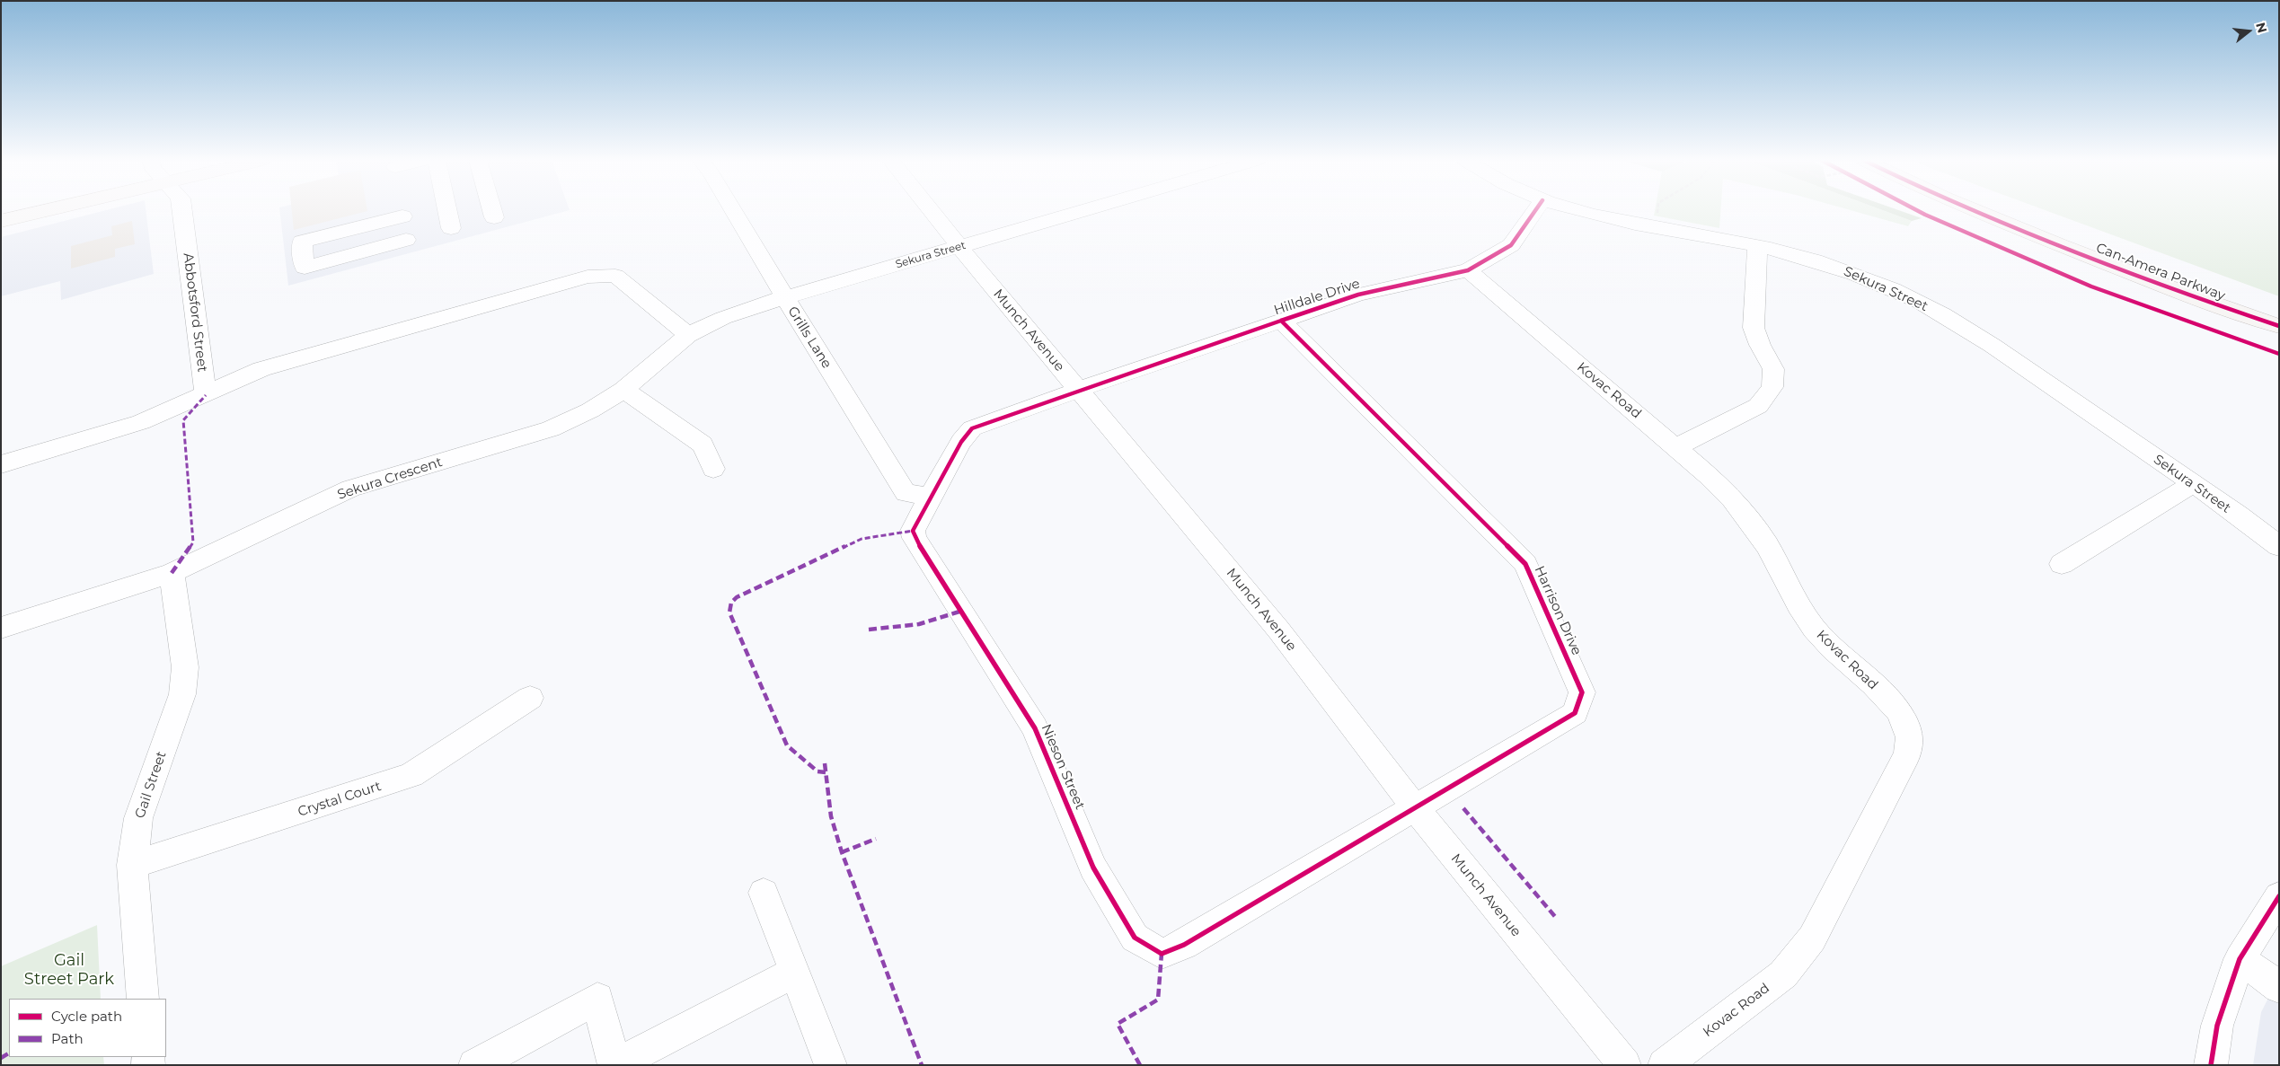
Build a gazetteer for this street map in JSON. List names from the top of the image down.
{
  "streets": {
    "main road": ["Can-Amera Parkway"],
    "street": [
      "Sekura Street",
      "Hilldale Drive",
      "Abbotsford Street",
      "Munch Avenue",
      "Grills Lane",
      "Kovac Road",
      "Sekura Crescent",
      "Harrison Drive",
      "Nieson Street",
      "Gail Street",
      "Crystal Court"
    ]
  },
  "crossings": [
    ["Sekura Street", "Munch Avenue"],
    ["Sekura Street", "Grills Lane"],
    ["Sekura Street", "Sekura Crescent"],
    ["Hilldale Drive", "Munch Avenue"],
    ["Hilldale Drive", "Kovac Road"],
    ["Hilldale Drive", "Harrison Drive"],
    ["Hilldale Drive", "Nieson Street"],
    ["Munch Avenue", "Harrison Drive"],
    ["Munch Avenue", "Nieson Street"],
    ["Grills Lane", "Sekura Crescent"],
    ["Grills Lane", "Nieson Street"],
    ["Sekura Crescent", "Gail Street"],
    ["Harrison Drive", "Nieson Street"],
    ["Gail Street", "Crystal Court"]
  ],
  "parks": ["Gail Street Park"],
  "legend": ["Cycle path", "Path"],
  "north": "right"
}
